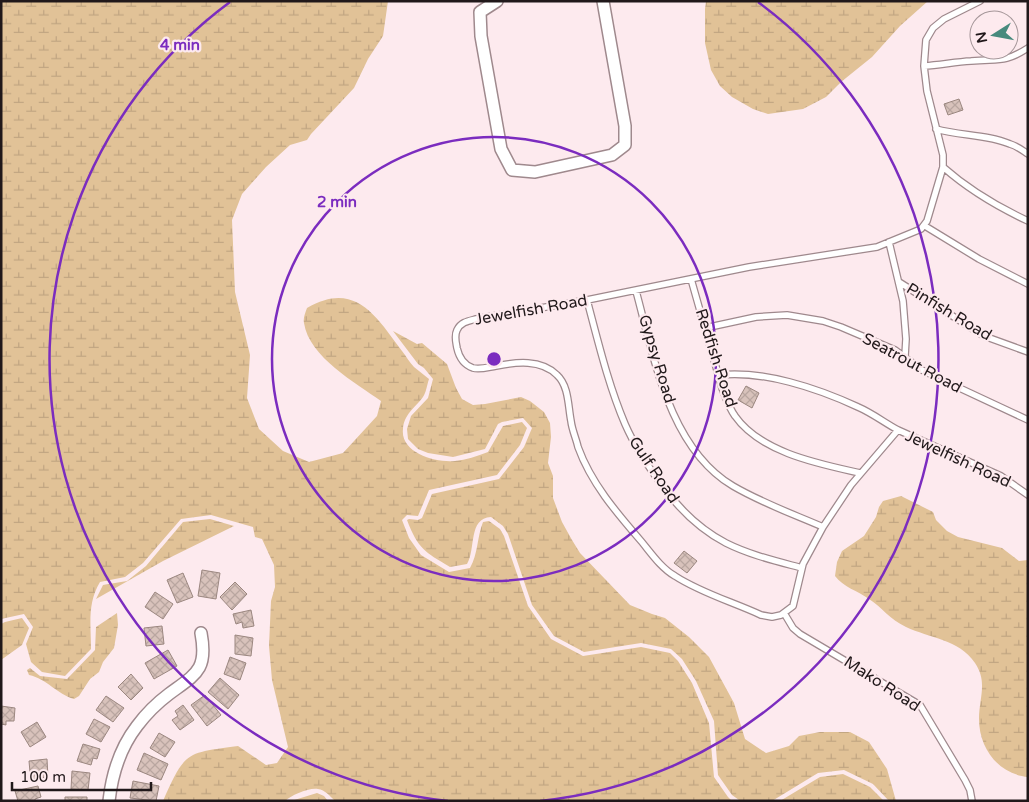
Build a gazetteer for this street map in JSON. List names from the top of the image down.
{
  "streets": {
    "lane": [
      "Jewelfish Road",
      "Pinfish Road",
      "Redfish Road",
      "Gypsy Road",
      "Seatrout Road",
      "Gulf Road",
      "Mako Road"
    ]
  },
  "crossings": [
    ["Jewelfish Road", "Redfish Road"],
    ["Jewelfish Road", "Gypsy Road"],
    ["Jewelfish Road", "Gulf Road"],
    ["Jewelfish Road", "Mako Road"],
    ["Redfish Road", "Seatrout Road"]
  ],
  "scale_bar": "100 m",
  "north": "left",
  "rings": ["4 min", "2 min"]
}
